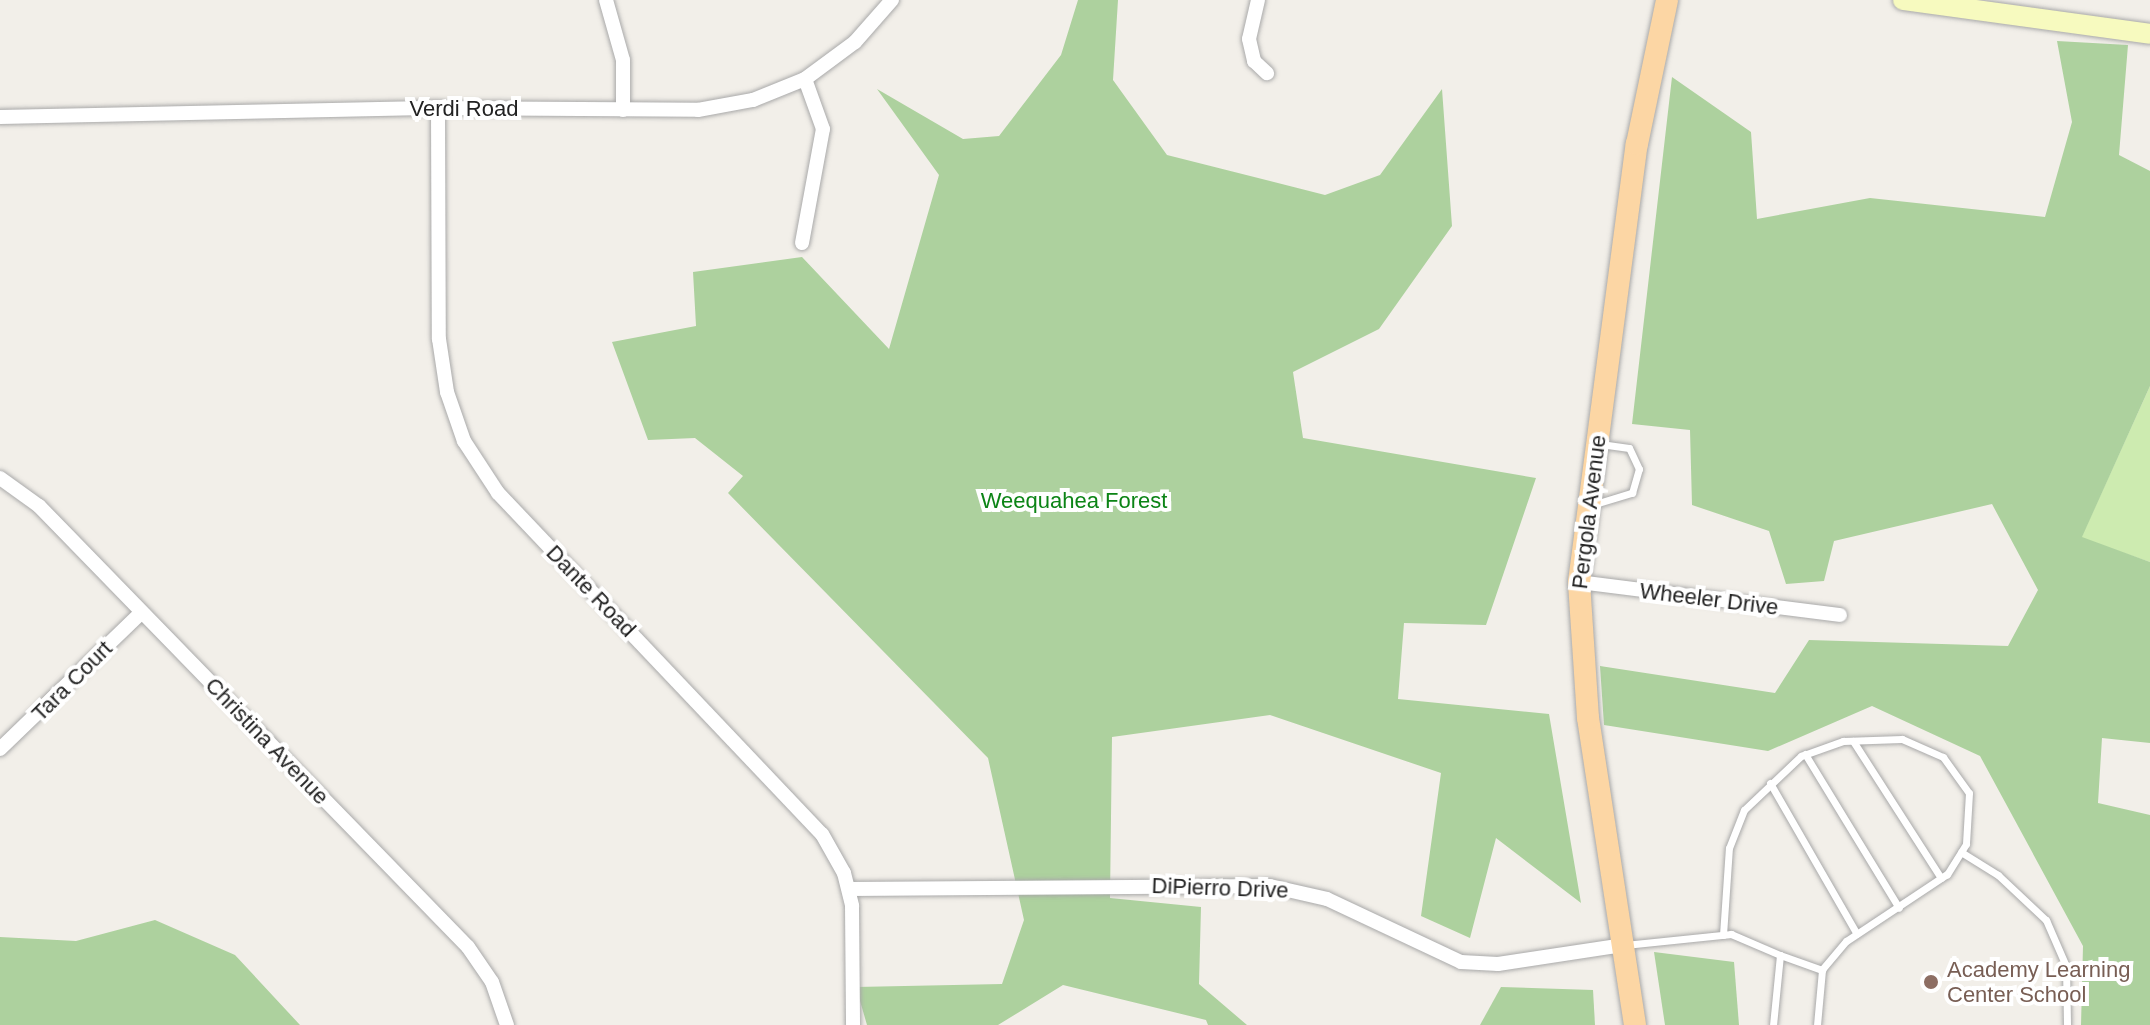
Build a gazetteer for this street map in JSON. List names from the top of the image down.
{
  "streets": {
    "main road": ["Pergola Avenue"],
    "street": [
      "Verdi Road",
      "Dante Road",
      "Wheeler Drive",
      "Tara Court",
      "Christina Avenue",
      "DiPierro Drive"
    ]
  },
  "crossings": [
    ["Verdi Road", "Dante Road"],
    ["Pergola Avenue", "Wheeler Drive"],
    ["Pergola Avenue", "DiPierro Drive"],
    ["Dante Road", "DiPierro Drive"],
    ["Tara Court", "Christina Avenue"]
  ],
  "parks": ["Weequahea Forest"],
  "places": ["Academy Learning Center School"]
}
